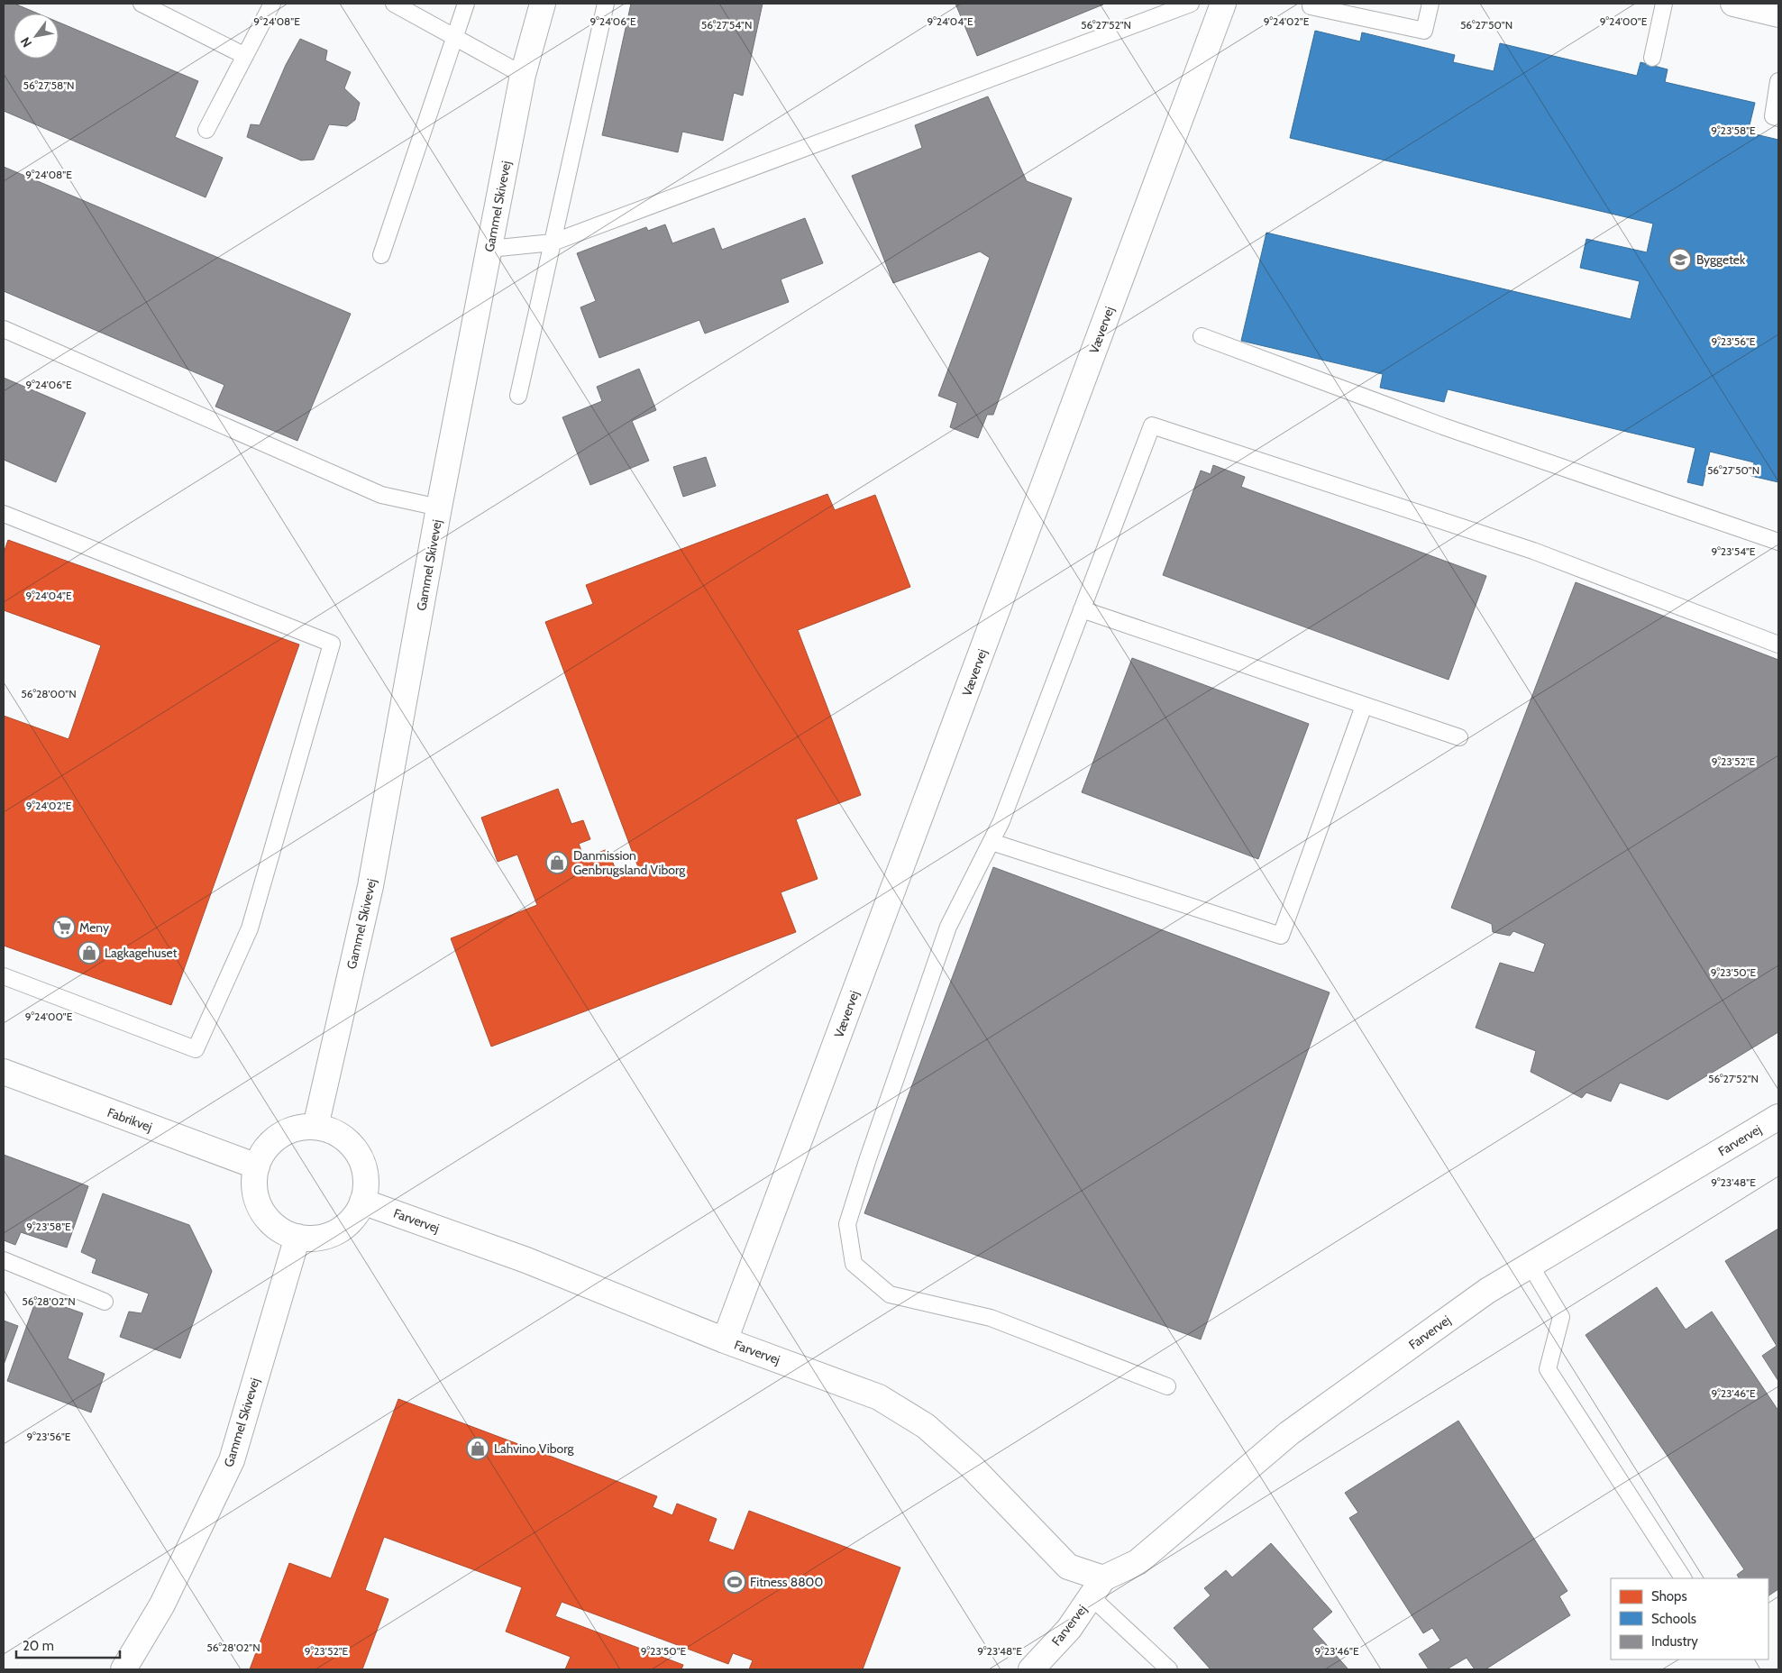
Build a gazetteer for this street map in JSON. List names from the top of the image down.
{
  "streets": {
    "street": [
      "Gammel Skivevej",
      "Vævervej",
      "Fabrikvej",
      "Farvervej"
    ]
  },
  "crossings": [
    ["Gammel Skivevej", "Fabrikvej"],
    ["Gammel Skivevej", "Farvervej"],
    ["Vævervej", "Farvervej"],
    ["Fabrikvej", "Farvervej"]
  ],
  "places": {
    "school or university": ["Byggetek"],
    "shop": ["Danmission Genbrugsland Viborg", "Lagkagehuset", "Lahvino Viborg"],
    "supermarket": ["Meny"],
    "sports": ["Fitness 8800"]
  },
  "legend": ["Shops", "Schools", "Industry"],
  "scale_bar": "20 m",
  "north": "bottom left",
  "coordinates": [
    "9°24'08\"E",
    "9°24'02\"E",
    "9°24'06\"E",
    "9°24'04\"E",
    "9°24'00\"E",
    "56°27'54\"N",
    "56°27'52\"N",
    "56°27'50\"N",
    "56°27'58\"N",
    "9°23'58\"E",
    "9°23'56\"E",
    "9°23'54\"E",
    "56°28'00\"N",
    "9°23'52\"E",
    "9°23'50\"E",
    "9°23'48\"E",
    "56°28'02\"N",
    "9°23'46\"E"
  ]
}
